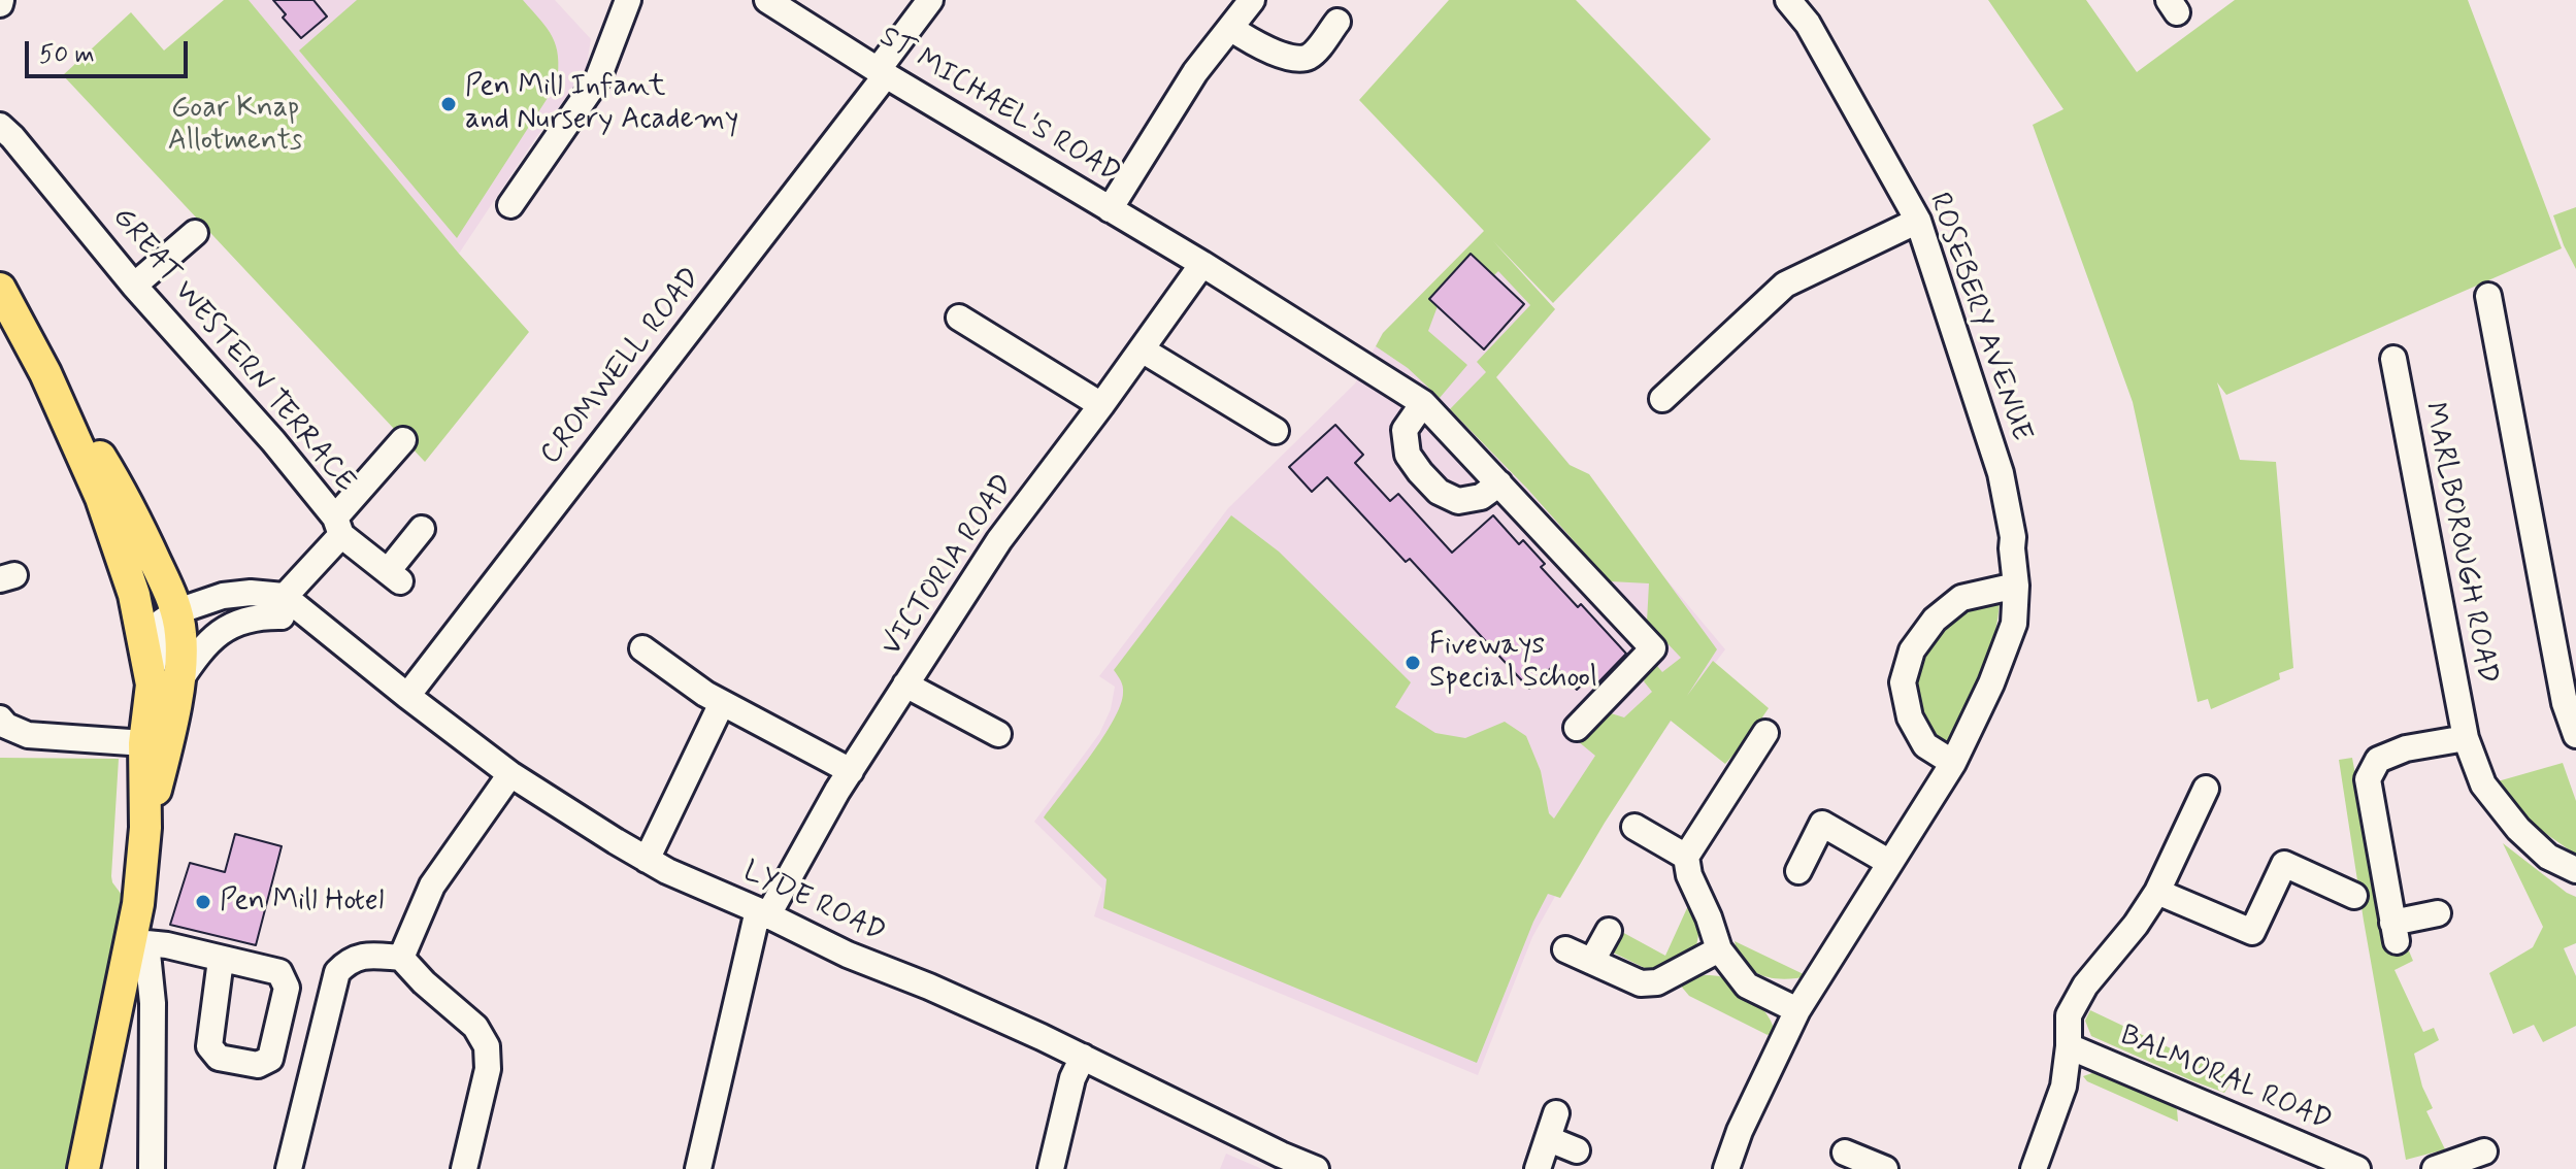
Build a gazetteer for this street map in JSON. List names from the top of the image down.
{
  "streets": {
    "street": [
      "ST MICHAEL'S ROAD",
      "ROSEBERY AVENUE",
      "GREAT WESTERN TERRACE",
      "CROMWELL ROAD",
      "MARLBOROUGH ROAD",
      "VICTORIA ROAD",
      "LYDE ROAD",
      "BALMORAL ROAD"
    ]
  },
  "crossings": [
    ["ST MICHAEL'S ROAD", "CROMWELL ROAD"],
    ["ST MICHAEL'S ROAD", "VICTORIA ROAD"],
    ["GREAT WESTERN TERRACE", "LYDE ROAD"],
    ["CROMWELL ROAD", "LYDE ROAD"],
    ["VICTORIA ROAD", "LYDE ROAD"]
  ],
  "parks": ["Goar Knap Allotments"],
  "places": ["Pen Mill Infant and Nursery Academy", "Fiveways Special School", "Pen Mill Hotel"],
  "scale_bar": "50 m"
}
